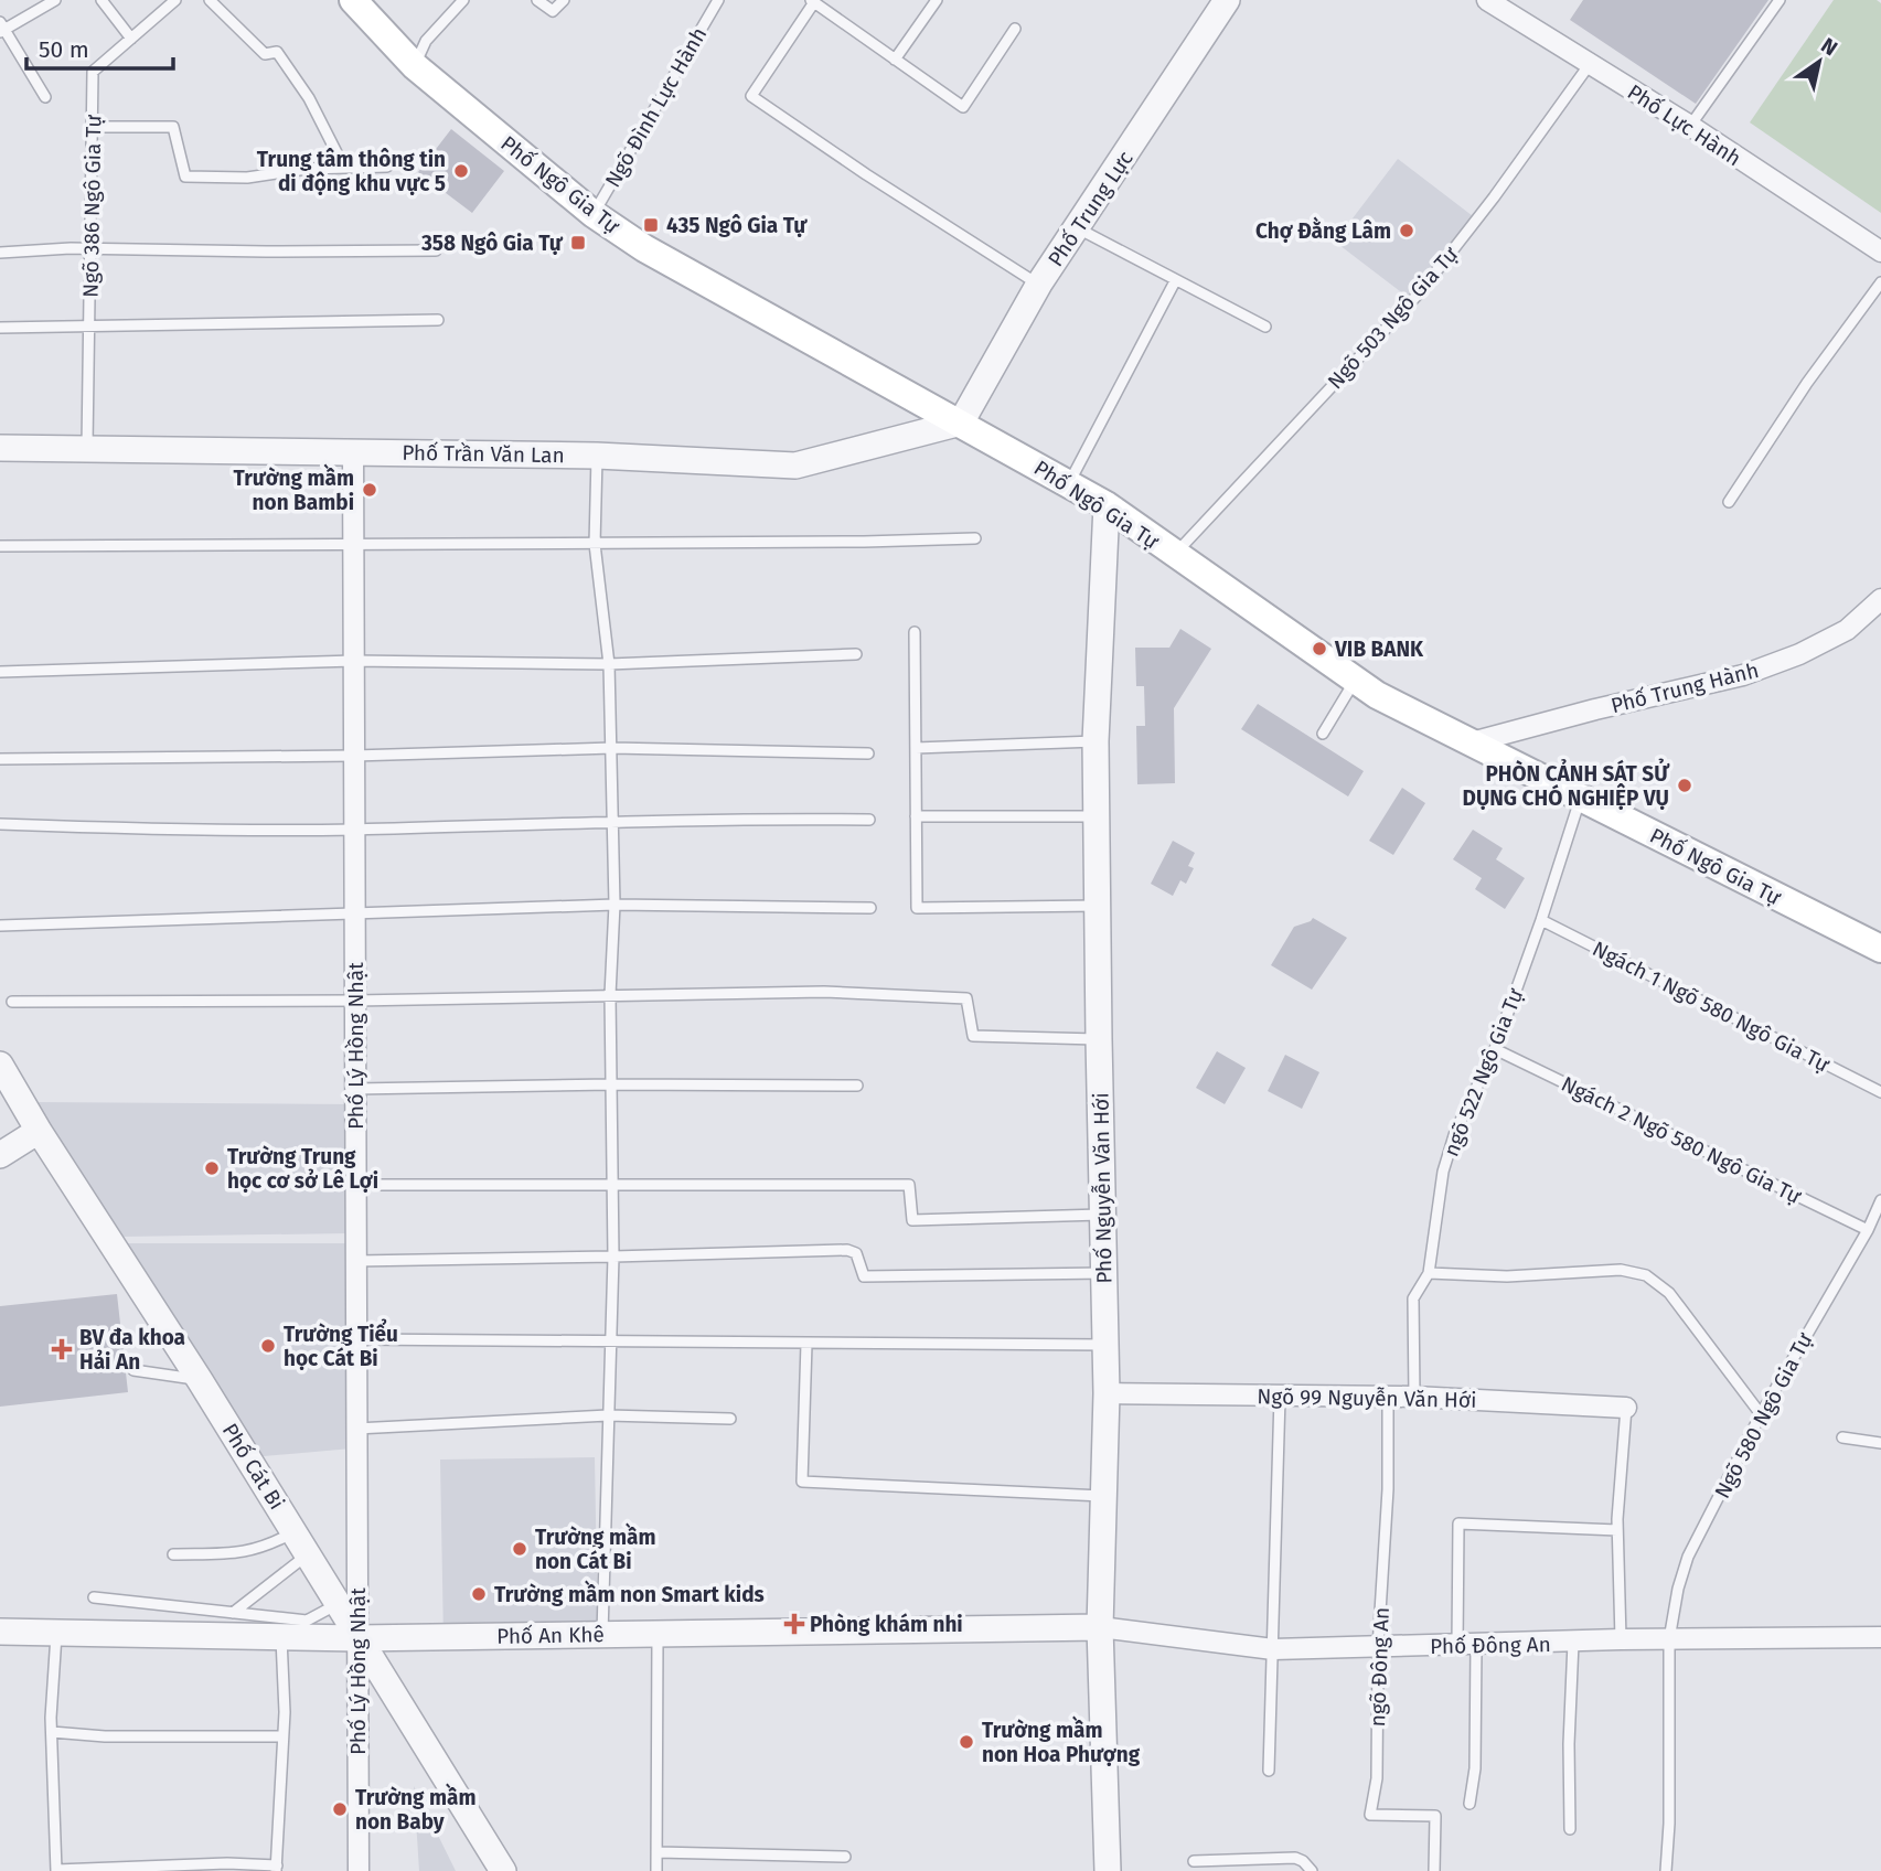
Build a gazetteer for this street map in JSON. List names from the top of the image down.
{
  "streets": {
    "main road": ["Phố Ngô Gia Tự"],
    "street": [
      "Phố Lực Hành",
      "Phố Trung Lực",
      "Phố Trần Văn Lan",
      "Phố Trung Hành",
      "Phố Lý Hồng Nhật",
      "Phố Nguyễn Văn Hới",
      "Ngõ 99 Nguyễn Văn Hới",
      "Phố Cát Bi",
      "Phố An Khê",
      "Phố Đông An"
    ],
    "lane": [
      "Ngõ Đình Lực Hành",
      "Ngõ 386 Ngô Gia Tự",
      "Ngõ 503 Ngô Gia Tự",
      "Ngách 1 Ngõ 580 Ngô Gia Tự",
      "ngõ 522 Ngô Gia Tự",
      "Ngách 2 Ngõ 580 Ngô Gia Tự",
      "Ngõ 580 Ngô Gia Tự",
      "ngõ Đông An"
    ]
  },
  "crossings": [
    ["Ngõ Đình Lực Hành", "Phố Ngô Gia Tự"],
    ["Phố Lực Hành", "Ngõ 503 Ngô Gia Tự"],
    ["Phố Ngô Gia Tự", "Phố Trung Lực"],
    ["Phố Ngô Gia Tự", "Ngõ 503 Ngô Gia Tự"],
    ["Phố Ngô Gia Tự", "Phố Trần Văn Lan"],
    ["Phố Ngô Gia Tự", "Phố Trung Hành"],
    ["Phố Ngô Gia Tự", "ngõ 522 Ngô Gia Tự"],
    ["Phố Ngô Gia Tự", "Phố Nguyễn Văn Hới"],
    ["Ngõ 386 Ngô Gia Tự", "Phố Trần Văn Lan"],
    ["Phố Trung Lực", "Phố Trần Văn Lan"],
    ["Phố Trần Văn Lan", "Phố Lý Hồng Nhật"],
    ["Ngách 1 Ngõ 580 Ngô Gia Tự", "ngõ 522 Ngô Gia Tự"],
    ["Phố Lý Hồng Nhật", "Phố Cát Bi"],
    ["Phố Lý Hồng Nhật", "Phố An Khê"],
    ["ngõ 522 Ngô Gia Tự", "Ngách 2 Ngõ 580 Ngô Gia Tự"],
    ["ngõ 522 Ngô Gia Tự", "Ngõ 99 Nguyễn Văn Hới"],
    ["Ngách 2 Ngõ 580 Ngô Gia Tự", "Ngõ 580 Ngô Gia Tự"],
    ["Phố Nguyễn Văn Hới", "Ngõ 99 Nguyễn Văn Hới"],
    ["Phố Nguyễn Văn Hới", "Phố An Khê"],
    ["Phố Nguyễn Văn Hới", "Phố Đông An"],
    ["Ngõ 99 Nguyễn Văn Hới", "ngõ Đông An"],
    ["Ngõ 580 Ngô Gia Tự", "Phố Đông An"],
    ["Phố Cát Bi", "Phố An Khê"],
    ["Phố An Khê", "Phố Đông An"],
    ["Phố Đông An", "ngõ Đông An"]
  ],
  "places": {
    "other": [
      "Trung tâm thông tin di động khu vực 5",
      "Chợ Đằng Lâm",
      "Trường mầm non Bambi",
      "VIB BANK",
      "PHÒN CẢNH SÁT SỬ DỤNG CHÓ NGHIỆP VỤ",
      "Trường Trung học cơ sở Lê Lợi",
      "Trường Tiểu học Cát Bi",
      "Trường mầm non Cát Bi",
      "Trường mầm non Smart kids",
      "Trường mầm non Hoa Phượng",
      "Trường mầm non Baby"
    ],
    "transit": ["435 Ngô Gia Tự", "358 Ngô Gia Tự"],
    "health": ["BV đa khoa Hải An", "Phòng khám nhi"]
  },
  "scale_bar": "50 m",
  "north": "top right"
}
